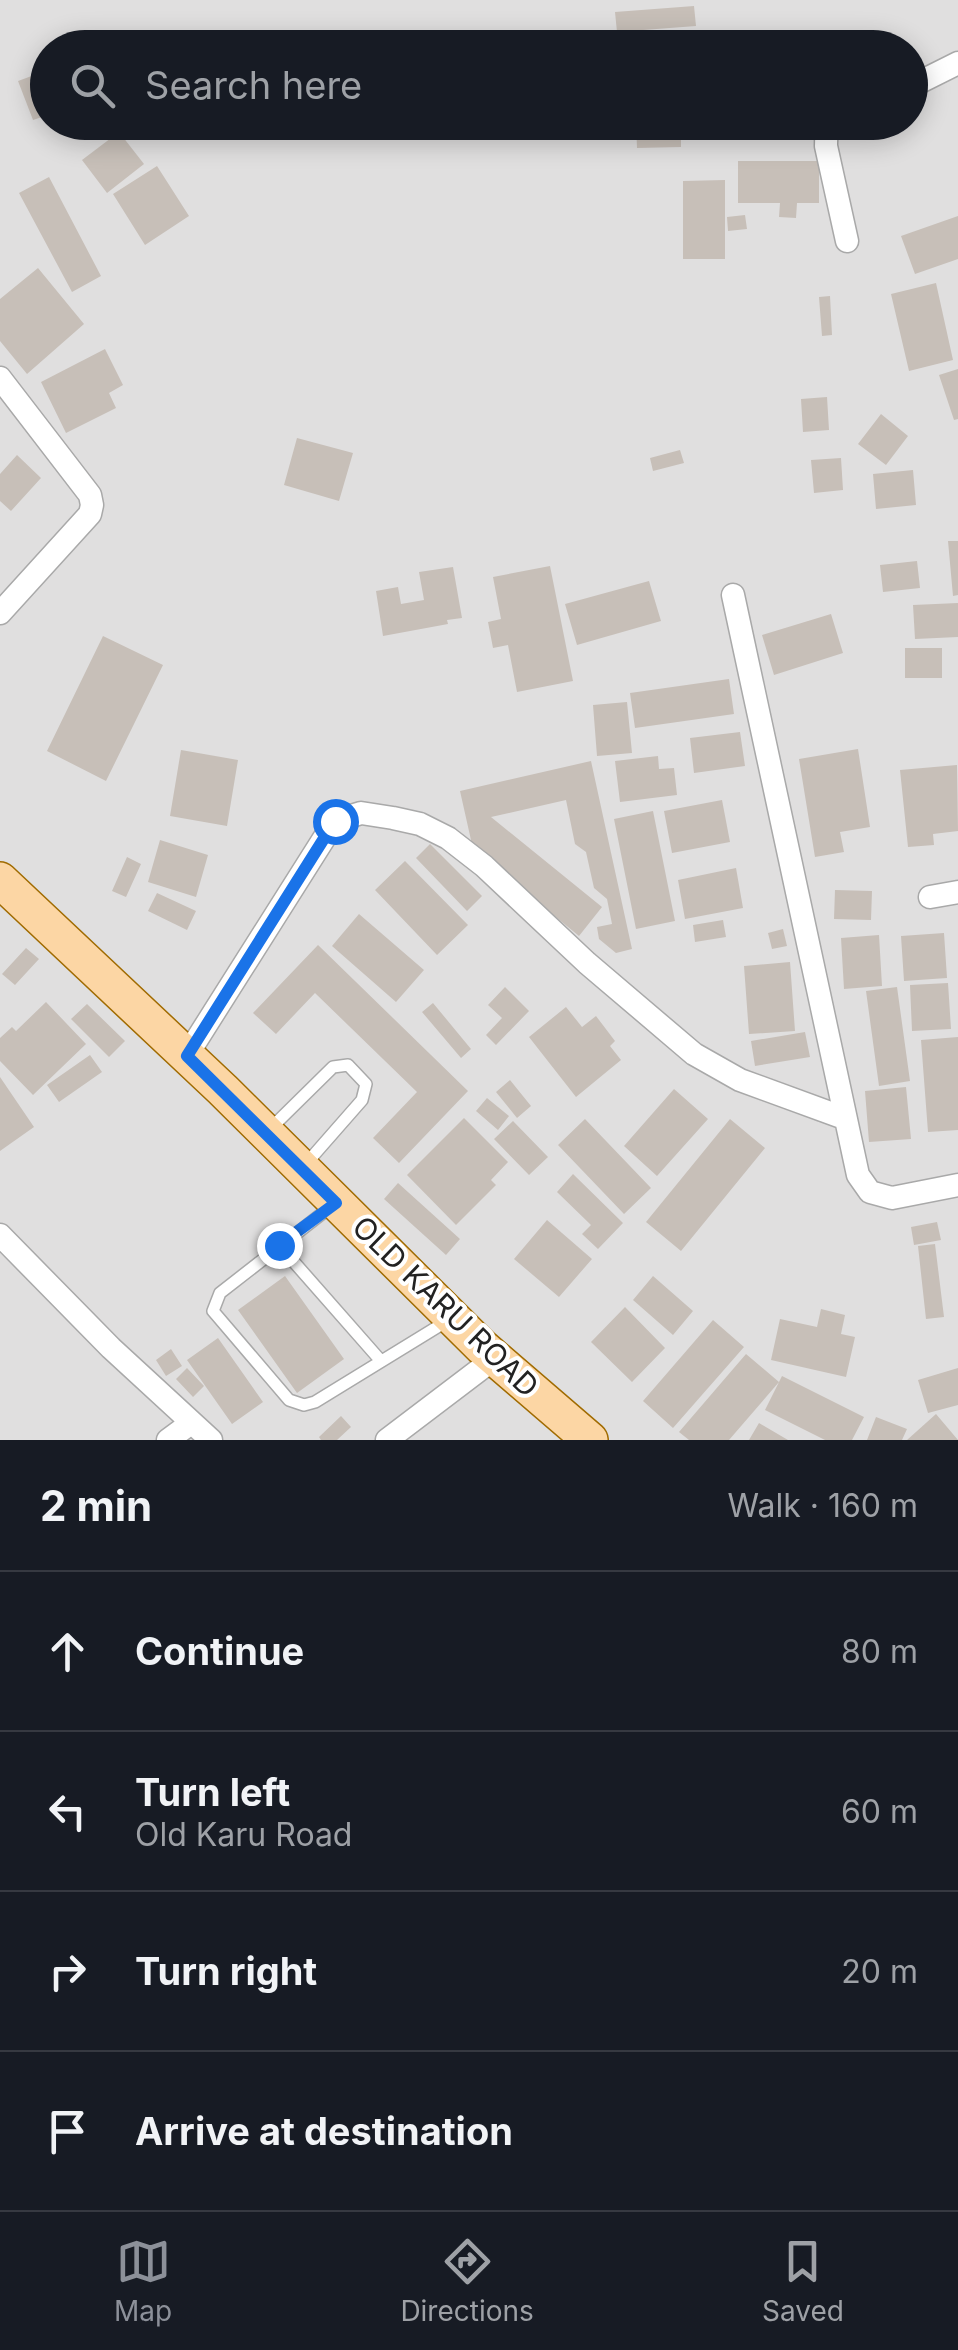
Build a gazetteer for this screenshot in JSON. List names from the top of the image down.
{
  "streets": {
    "main road": ["OLD KARU ROAD"]
  },
  "page": {
    "search": "Search here",
    "heading": ["2 min", "Walk · 160 m"],
    "list": [
      ["Continue", "80 m"],
      ["Turn left", "Old Karu Road", "60 m"],
      ["Turn right", "20 m"],
      "Arrive at destination"
    ],
    "nav": ["Map", "Directions", "Saved"]
  }
}
